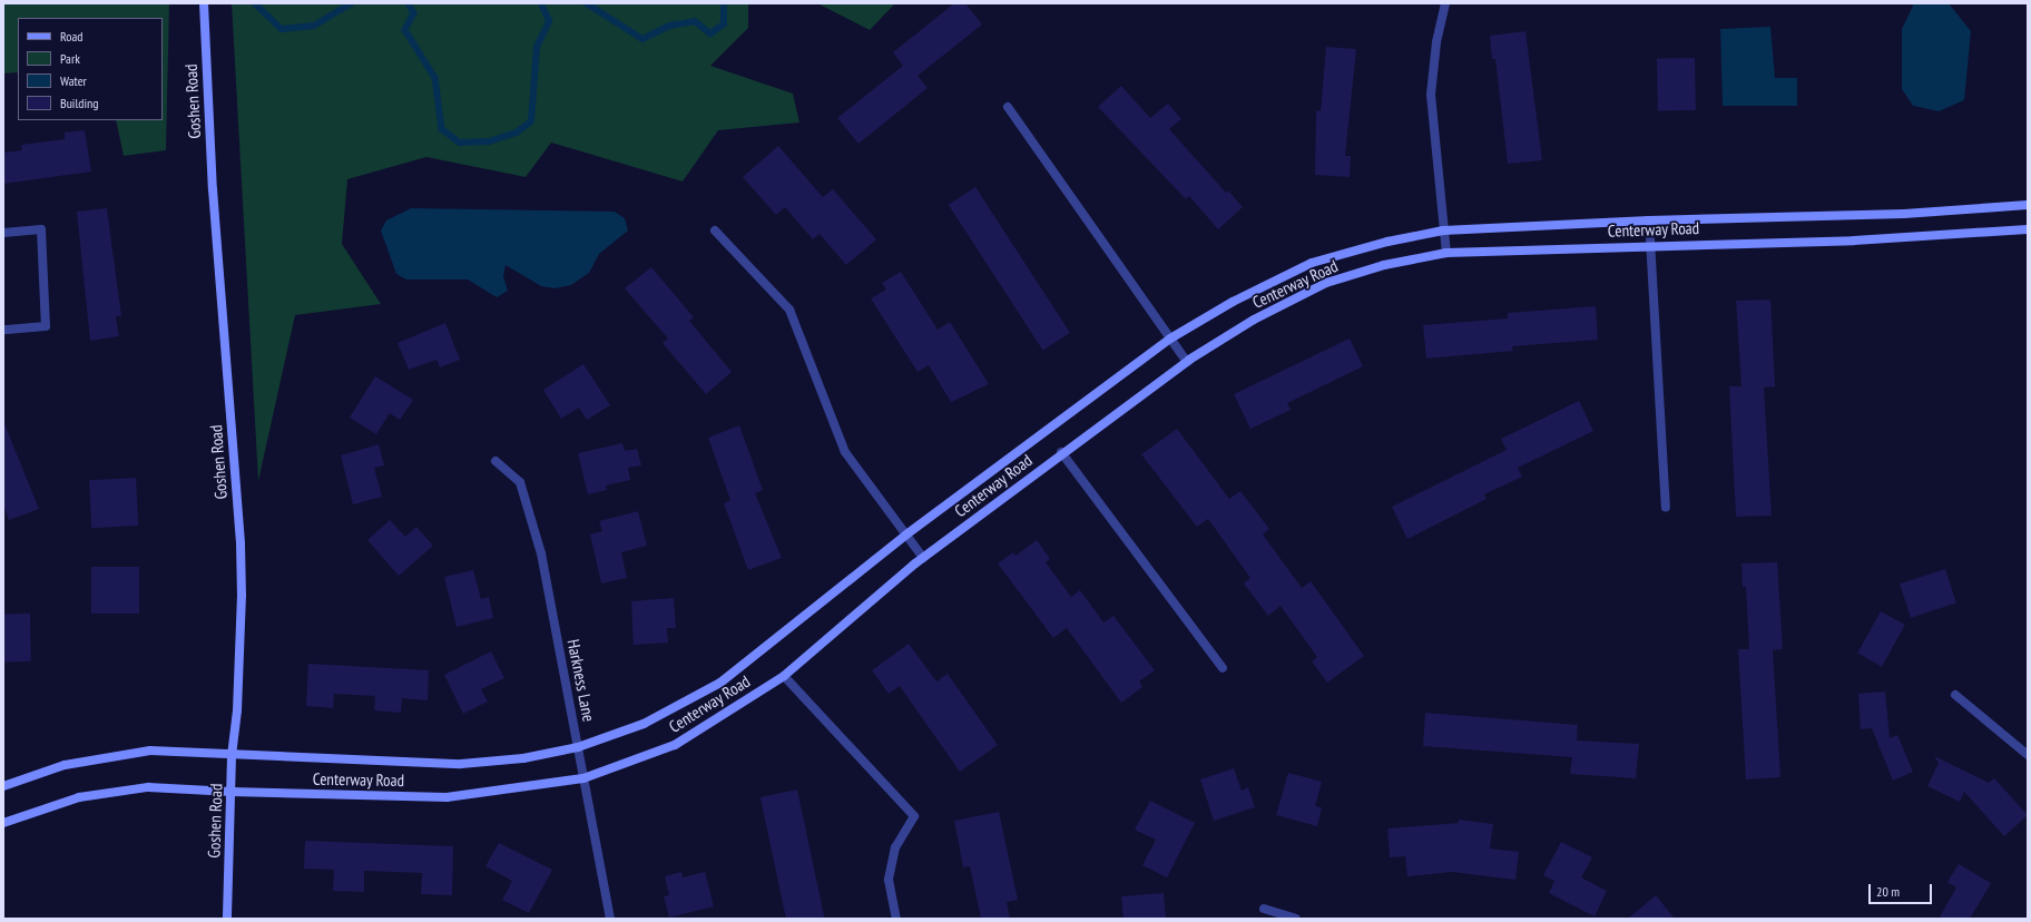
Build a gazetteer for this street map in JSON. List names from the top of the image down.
{
  "streets": {
    "street": ["Goshen Road", "Centerway Road", "Harkness Lane"]
  },
  "crossings": [
    ["Goshen Road", "Centerway Road"],
    ["Centerway Road", "Harkness Lane"]
  ],
  "legend": [
    "Road",
    "Park",
    "Water",
    "Building"
  ],
  "scale_bar": "20 m"
}
